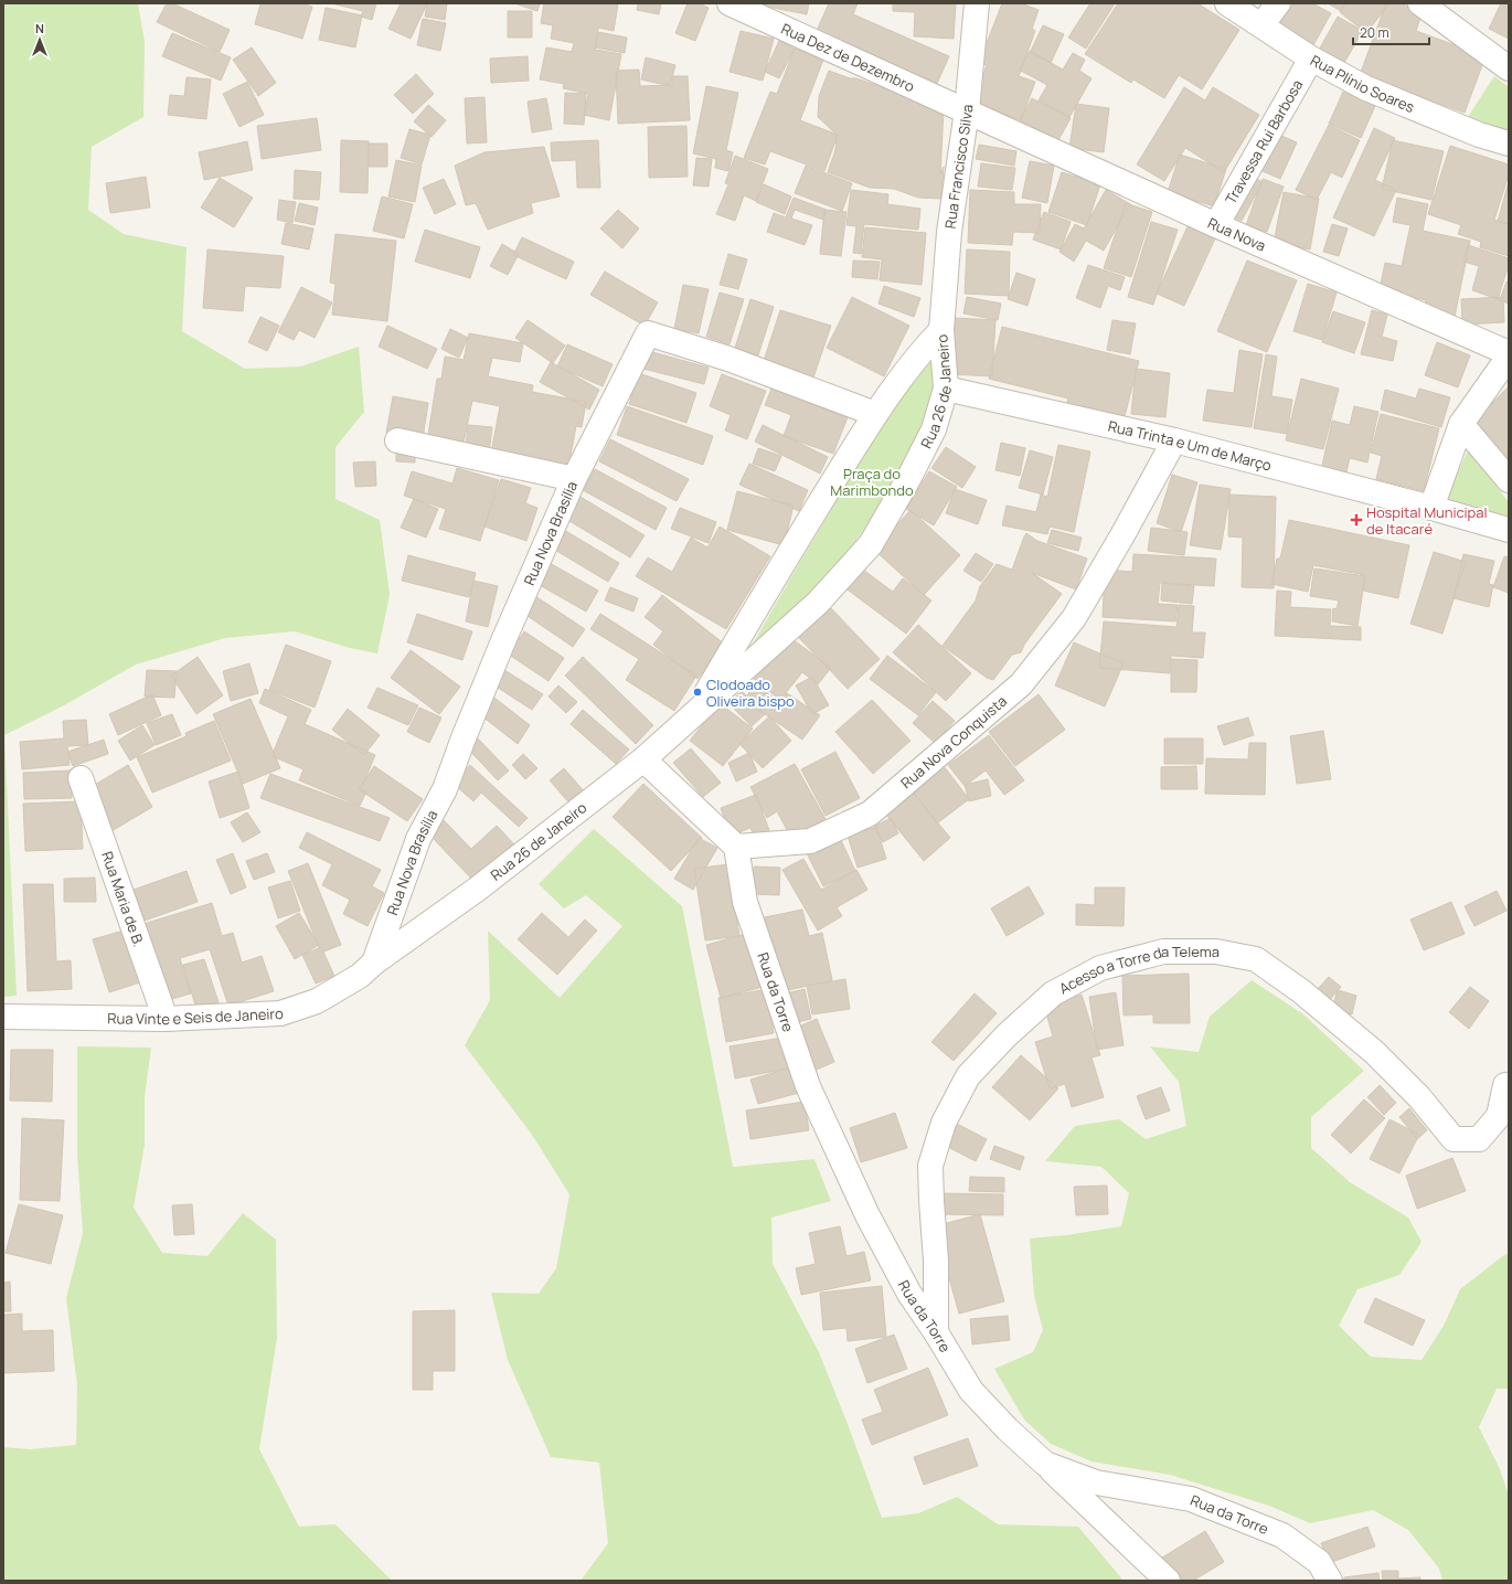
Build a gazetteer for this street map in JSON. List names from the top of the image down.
{
  "streets": {
    "street": [
      "Rua Dez de Dezembro",
      "Rua Plínio Soares",
      "Travessa Rui Barbosa",
      "Rua Francisco Silva",
      "Rua Nova",
      "Rua 26 de Janeiro",
      "Rua Trinta e Um de Março",
      "Rua Nova Brasília",
      "Rua Nova Conquista",
      "Rua Maria de B.",
      "Acesso a Torre da Telema",
      "Rua da Torre",
      "Rua Vinte e Seis de Janeiro"
    ]
  },
  "crossings": [
    ["Rua Dez de Dezembro", "Rua Francisco Silva"],
    ["Rua Dez de Dezembro", "Rua Nova"],
    ["Rua Plínio Soares", "Travessa Rui Barbosa"],
    ["Travessa Rui Barbosa", "Rua Nova"],
    ["Rua Francisco Silva", "Rua Nova"],
    ["Rua Francisco Silva", "Rua 26 de Janeiro"],
    ["Rua 26 de Janeiro", "Rua Trinta e Um de Março"],
    ["Rua 26 de Janeiro", "Rua Nova Brasília"],
    ["Rua 26 de Janeiro", "Rua Vinte e Seis de Janeiro"],
    ["Rua Trinta e Um de Março", "Rua Nova Conquista"],
    ["Rua Nova Brasília", "Rua Vinte e Seis de Janeiro"],
    ["Rua Nova Conquista", "Rua da Torre"],
    ["Rua Maria de B.", "Rua Vinte e Seis de Janeiro"],
    ["Acesso a Torre da Telema", "Rua da Torre"]
  ],
  "parks": ["Praça do Marimbondo"],
  "places": {
    "health": ["Hospital Municipal de Itacaré"],
    "other": ["Clodoado Oliveira bispo"]
  },
  "scale_bar": "20 m",
  "north": "top"
}
